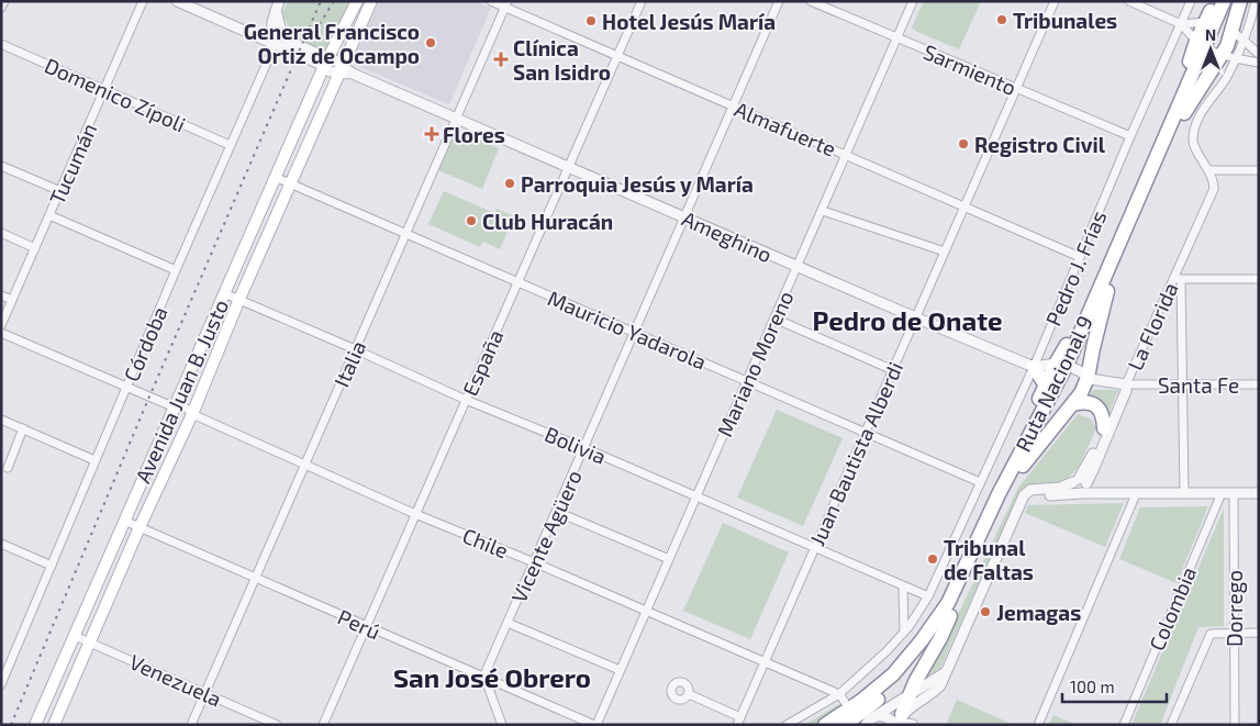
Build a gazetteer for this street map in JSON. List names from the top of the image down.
{
  "streets": {
    "highway": ["Ruta Nacional 9"],
    "main road": ["Avenida Juan B. Justo"],
    "street": [
      "Sarmiento",
      "Domenico Zípoli",
      "Almafuerte",
      "Tucumán",
      "Ameghino",
      "Pedro J. Frías",
      "La Florida",
      "Mauricio Yadarola",
      "Córdoba",
      "España",
      "Italia",
      "Mariano Moreno",
      "Santa Fe",
      "Bolivia",
      "Juan Bautista Alberdi",
      "Vicente Agüero",
      "Chile",
      "Colombia",
      "Dorrego",
      "Perú",
      "Venezuela"
    ]
  },
  "crossings": [
    ["Sarmiento", "Pedro J. Frías"],
    ["Sarmiento", "Mariano Moreno"],
    ["Sarmiento", "Juan Bautista Alberdi"],
    ["Domenico Zípoli", "Tucumán"],
    ["Domenico Zípoli", "Córdoba"],
    ["Almafuerte", "Pedro J. Frías"],
    ["Almafuerte", "España"],
    ["Almafuerte", "Italia"],
    ["Almafuerte", "Mariano Moreno"],
    ["Almafuerte", "Juan Bautista Alberdi"],
    ["Almafuerte", "Vicente Agüero"],
    ["Ameghino", "Pedro J. Frías"],
    ["Ameghino", "España"],
    ["Ameghino", "Italia"],
    ["Ameghino", "Mariano Moreno"],
    ["Ameghino", "Avenida Juan B. Justo"],
    ["Ameghino", "Juan Bautista Alberdi"],
    ["Ameghino", "Vicente Agüero"],
    ["Pedro J. Frías", "Mauricio Yadarola"],
    ["Pedro J. Frías", "Bolivia"],
    ["Pedro J. Frías", "Chile"],
    ["La Florida", "Santa Fe"],
    ["Mauricio Yadarola", "España"],
    ["Mauricio Yadarola", "Italia"],
    ["Mauricio Yadarola", "Mariano Moreno"],
    ["Mauricio Yadarola", "Avenida Juan B. Justo"],
    ["Mauricio Yadarola", "Juan Bautista Alberdi"],
    ["Mauricio Yadarola", "Vicente Agüero"],
    ["Córdoba", "Chile"],
    ["España", "Bolivia"],
    ["España", "Chile"],
    ["España", "Perú"],
    ["Italia", "Bolivia"],
    ["Italia", "Chile"],
    ["Italia", "Perú"],
    ["Italia", "Venezuela"],
    ["Mariano Moreno", "Bolivia"],
    ["Mariano Moreno", "Chile"],
    ["Mariano Moreno", "Perú"],
    ["Avenida Juan B. Justo", "Bolivia"],
    ["Avenida Juan B. Justo", "Chile"],
    ["Avenida Juan B. Justo", "Perú"],
    ["Avenida Juan B. Justo", "Venezuela"],
    ["Bolivia", "Juan Bautista Alberdi"],
    ["Bolivia", "Vicente Agüero"],
    ["Juan Bautista Alberdi", "Chile"],
    ["Vicente Agüero", "Chile"],
    ["Vicente Agüero", "Perú"]
  ],
  "districts": ["Pedro de Onate", "San José Obrero"],
  "places": {
    "other": [
      "Tribunales",
      "Hotel Jesús María",
      "General Francisco Ortiz de Ocampo",
      "Registro Civil",
      "Parroquia Jesús y María",
      "Club Huracán",
      "Tribunal de Faltas",
      "Jemagas"
    ],
    "health": ["Clínica San Isidro", "Flores"]
  },
  "scale_bar": "100 m",
  "north": "top"
}
